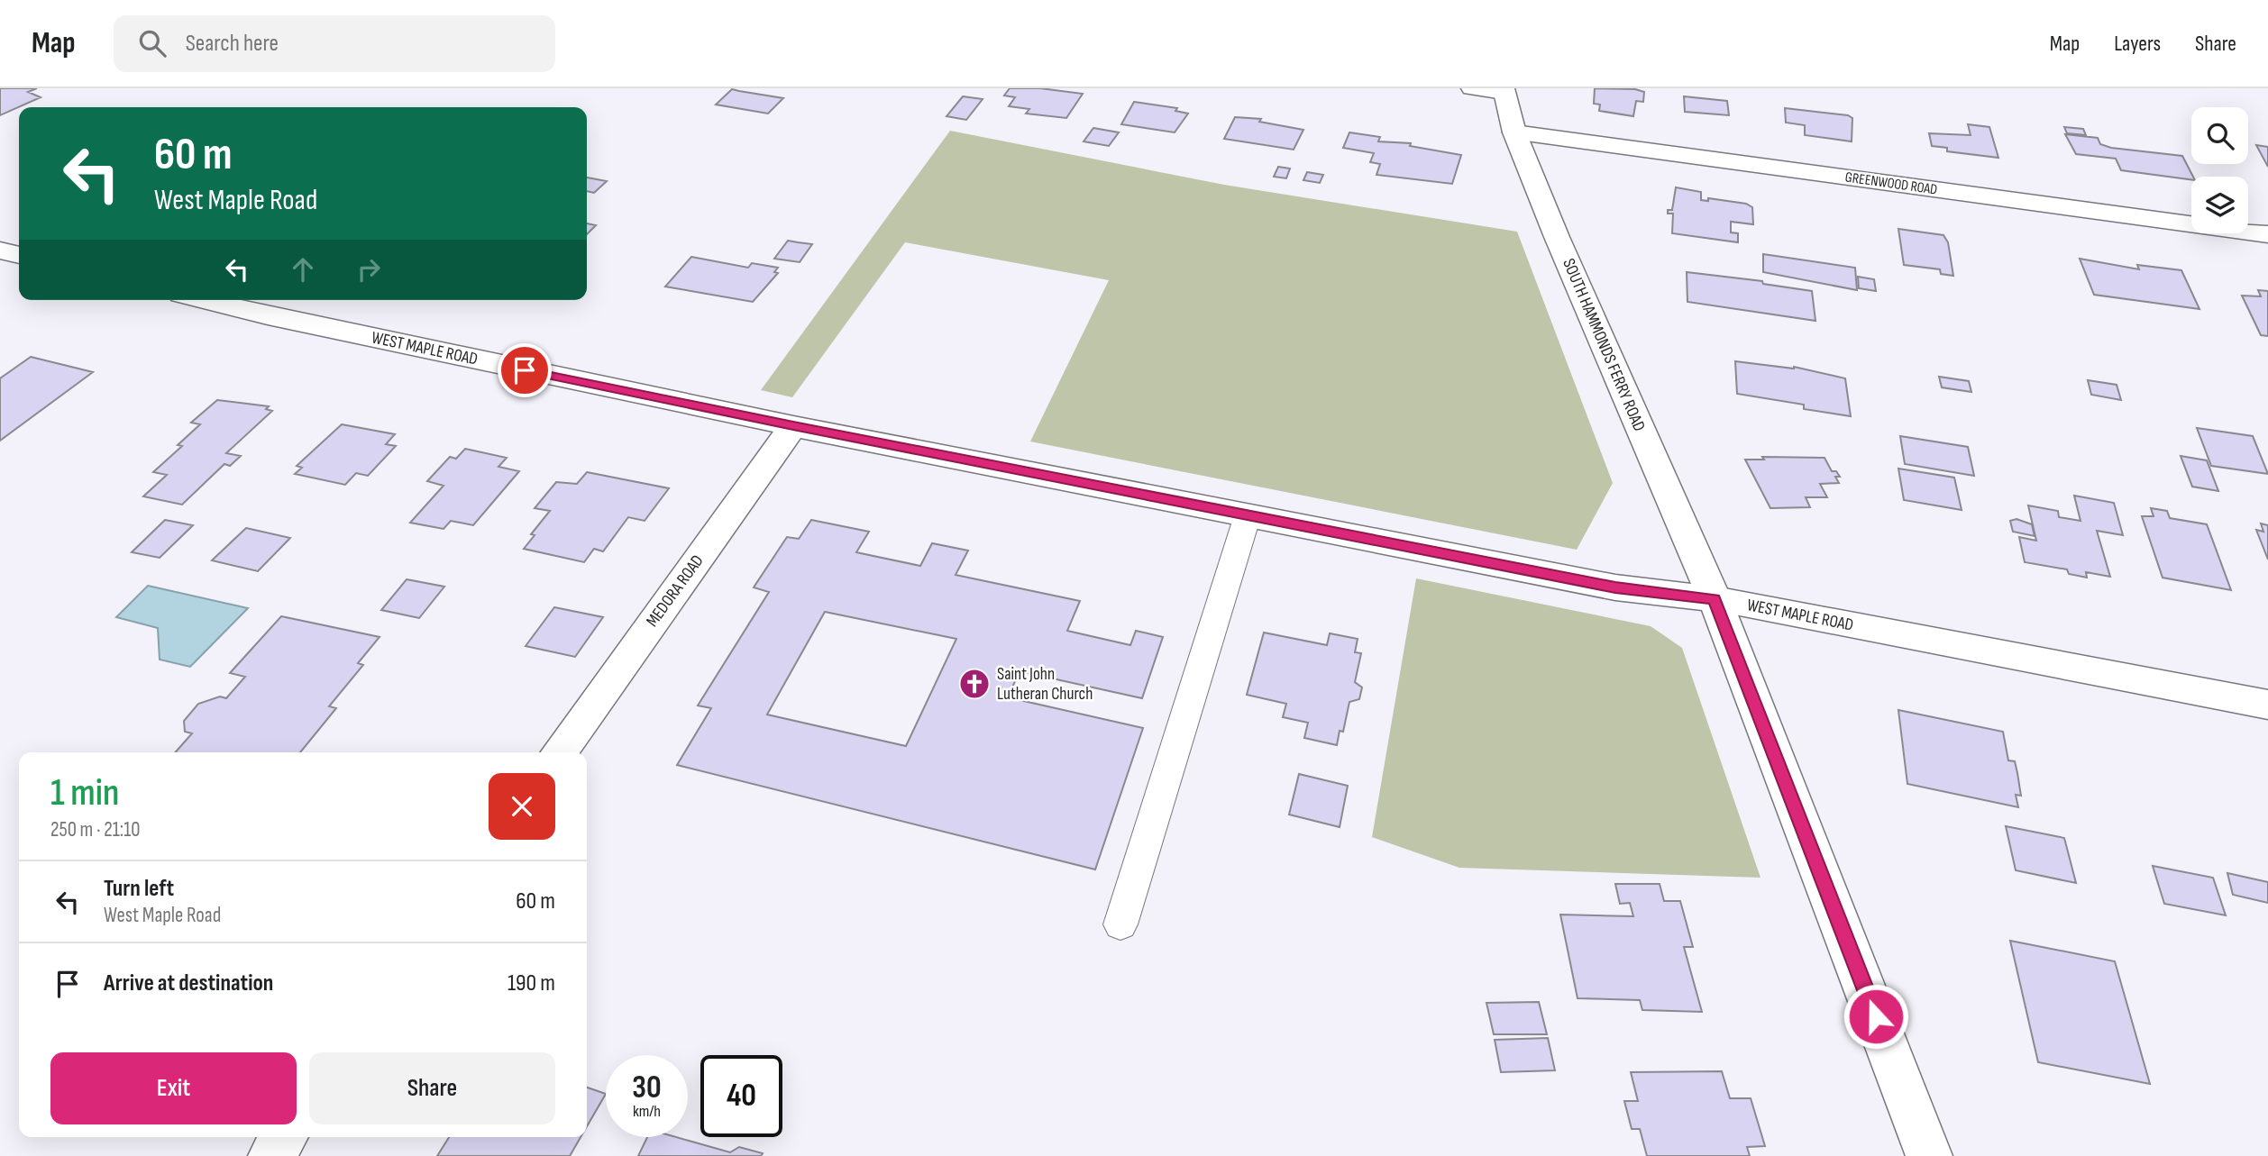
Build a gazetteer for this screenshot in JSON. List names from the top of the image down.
{
  "streets": {
    "street": [
      "GREENWOOD ROAD",
      "SOUTH HAMMONDS FERRY ROAD",
      "WEST MAPLE ROAD",
      "MEDORA ROAD"
    ]
  },
  "crossings": [
    ["GREENWOOD ROAD", "SOUTH HAMMONDS FERRY ROAD"],
    ["SOUTH HAMMONDS FERRY ROAD", "WEST MAPLE ROAD"],
    ["WEST MAPLE ROAD", "MEDORA ROAD"]
  ],
  "places": {
    "church": ["Saint John Lutheran Church"]
  },
  "page": {
    "header": "Map",
    "search": "Search here",
    "nav": ["Map", "Layers", "Share"],
    "turn": ["60 m", "West Maple Road"],
    "heading": ["1 min", "250 m · 21:10"],
    "list": [
      {
        "name": "Turn left",
        "note": "West Maple Road",
        "value": "60 m"
      },
      {
        "name": "Arrive at destination",
        "value": "190 m"
      }
    ],
    "buttons": ["Exit", "Share"],
    "speed": "30 km/h",
    "limit": "40"
  }
}
